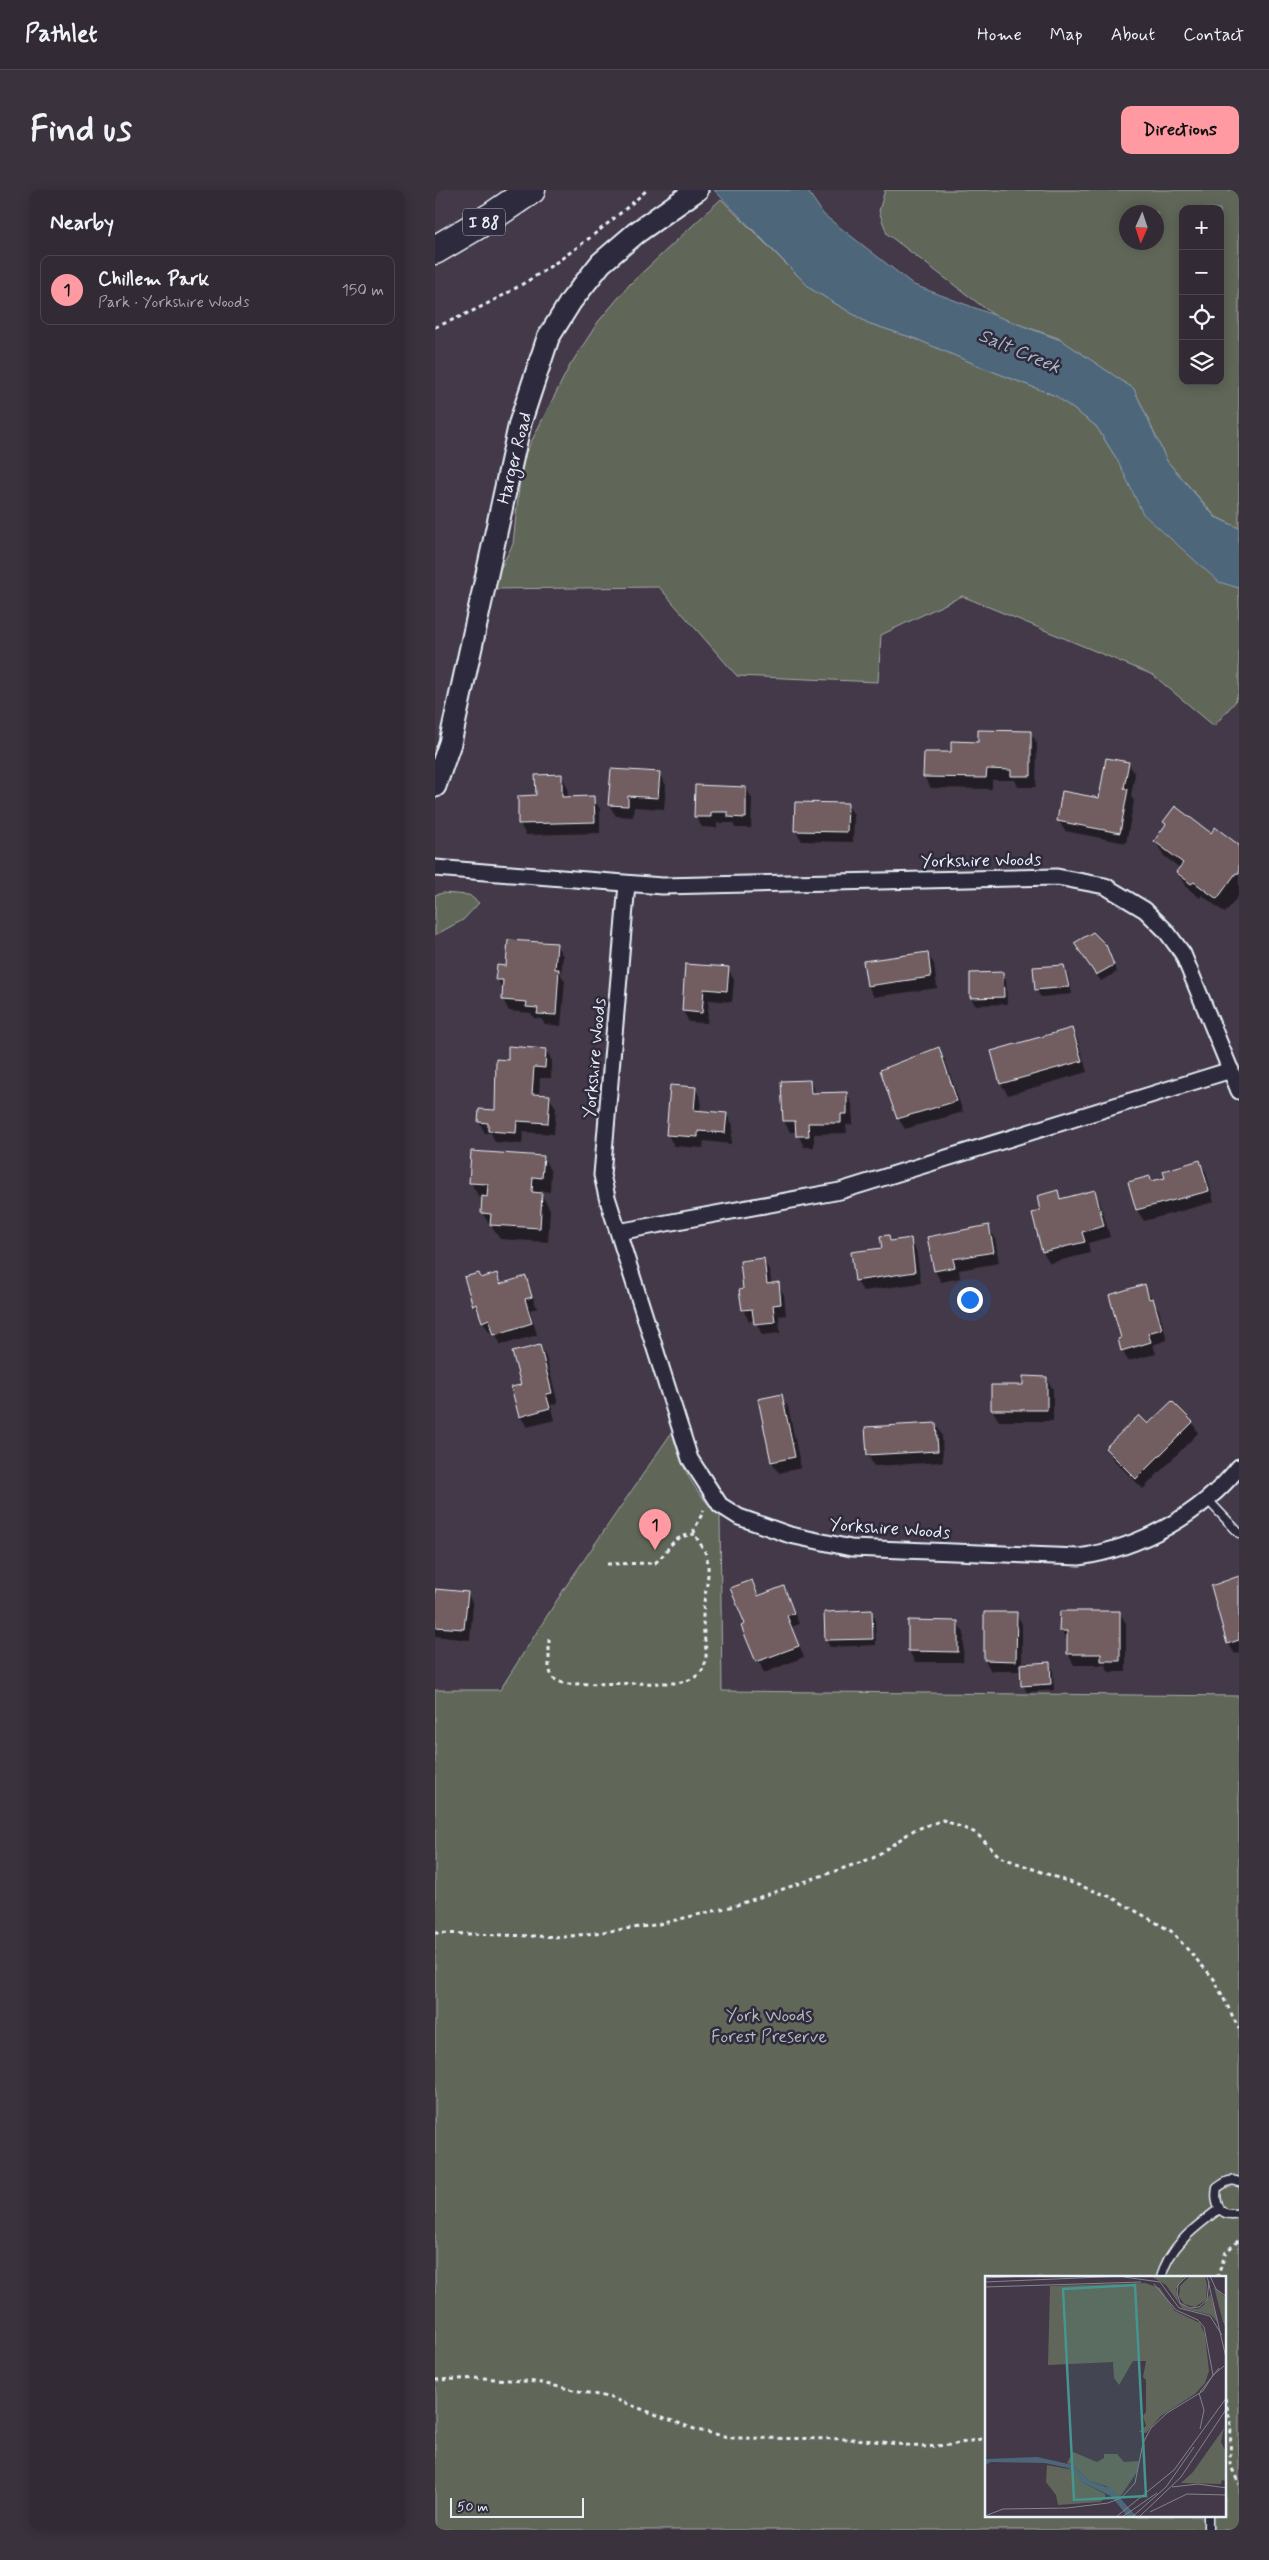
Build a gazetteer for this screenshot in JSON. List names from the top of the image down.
{
  "streets": {
    "highway": ["I 88"],
    "street": ["Harger Road", "Yorkshire Woods"]
  },
  "water": ["Salt Creek"],
  "parks": ["York Woods Forest Preserve"],
  "scale_bar": "50 m",
  "north": "bottom",
  "page": {
    "header": "Pathlet",
    "nav": [
      "Home",
      "Map",
      "About",
      "Contact"
    ],
    "buttons": "Directions",
    "title": "Find us",
    "heading": "Nearby",
    "map_buttons": ["+", "−"],
    "list": [
      {
        "mark": "1",
        "name": "Chillem Park",
        "note": "Park · Yorkshire Woods",
        "value": "150 m"
      }
    ],
    "pins": "1",
    "scale": "50 m"
  }
}
